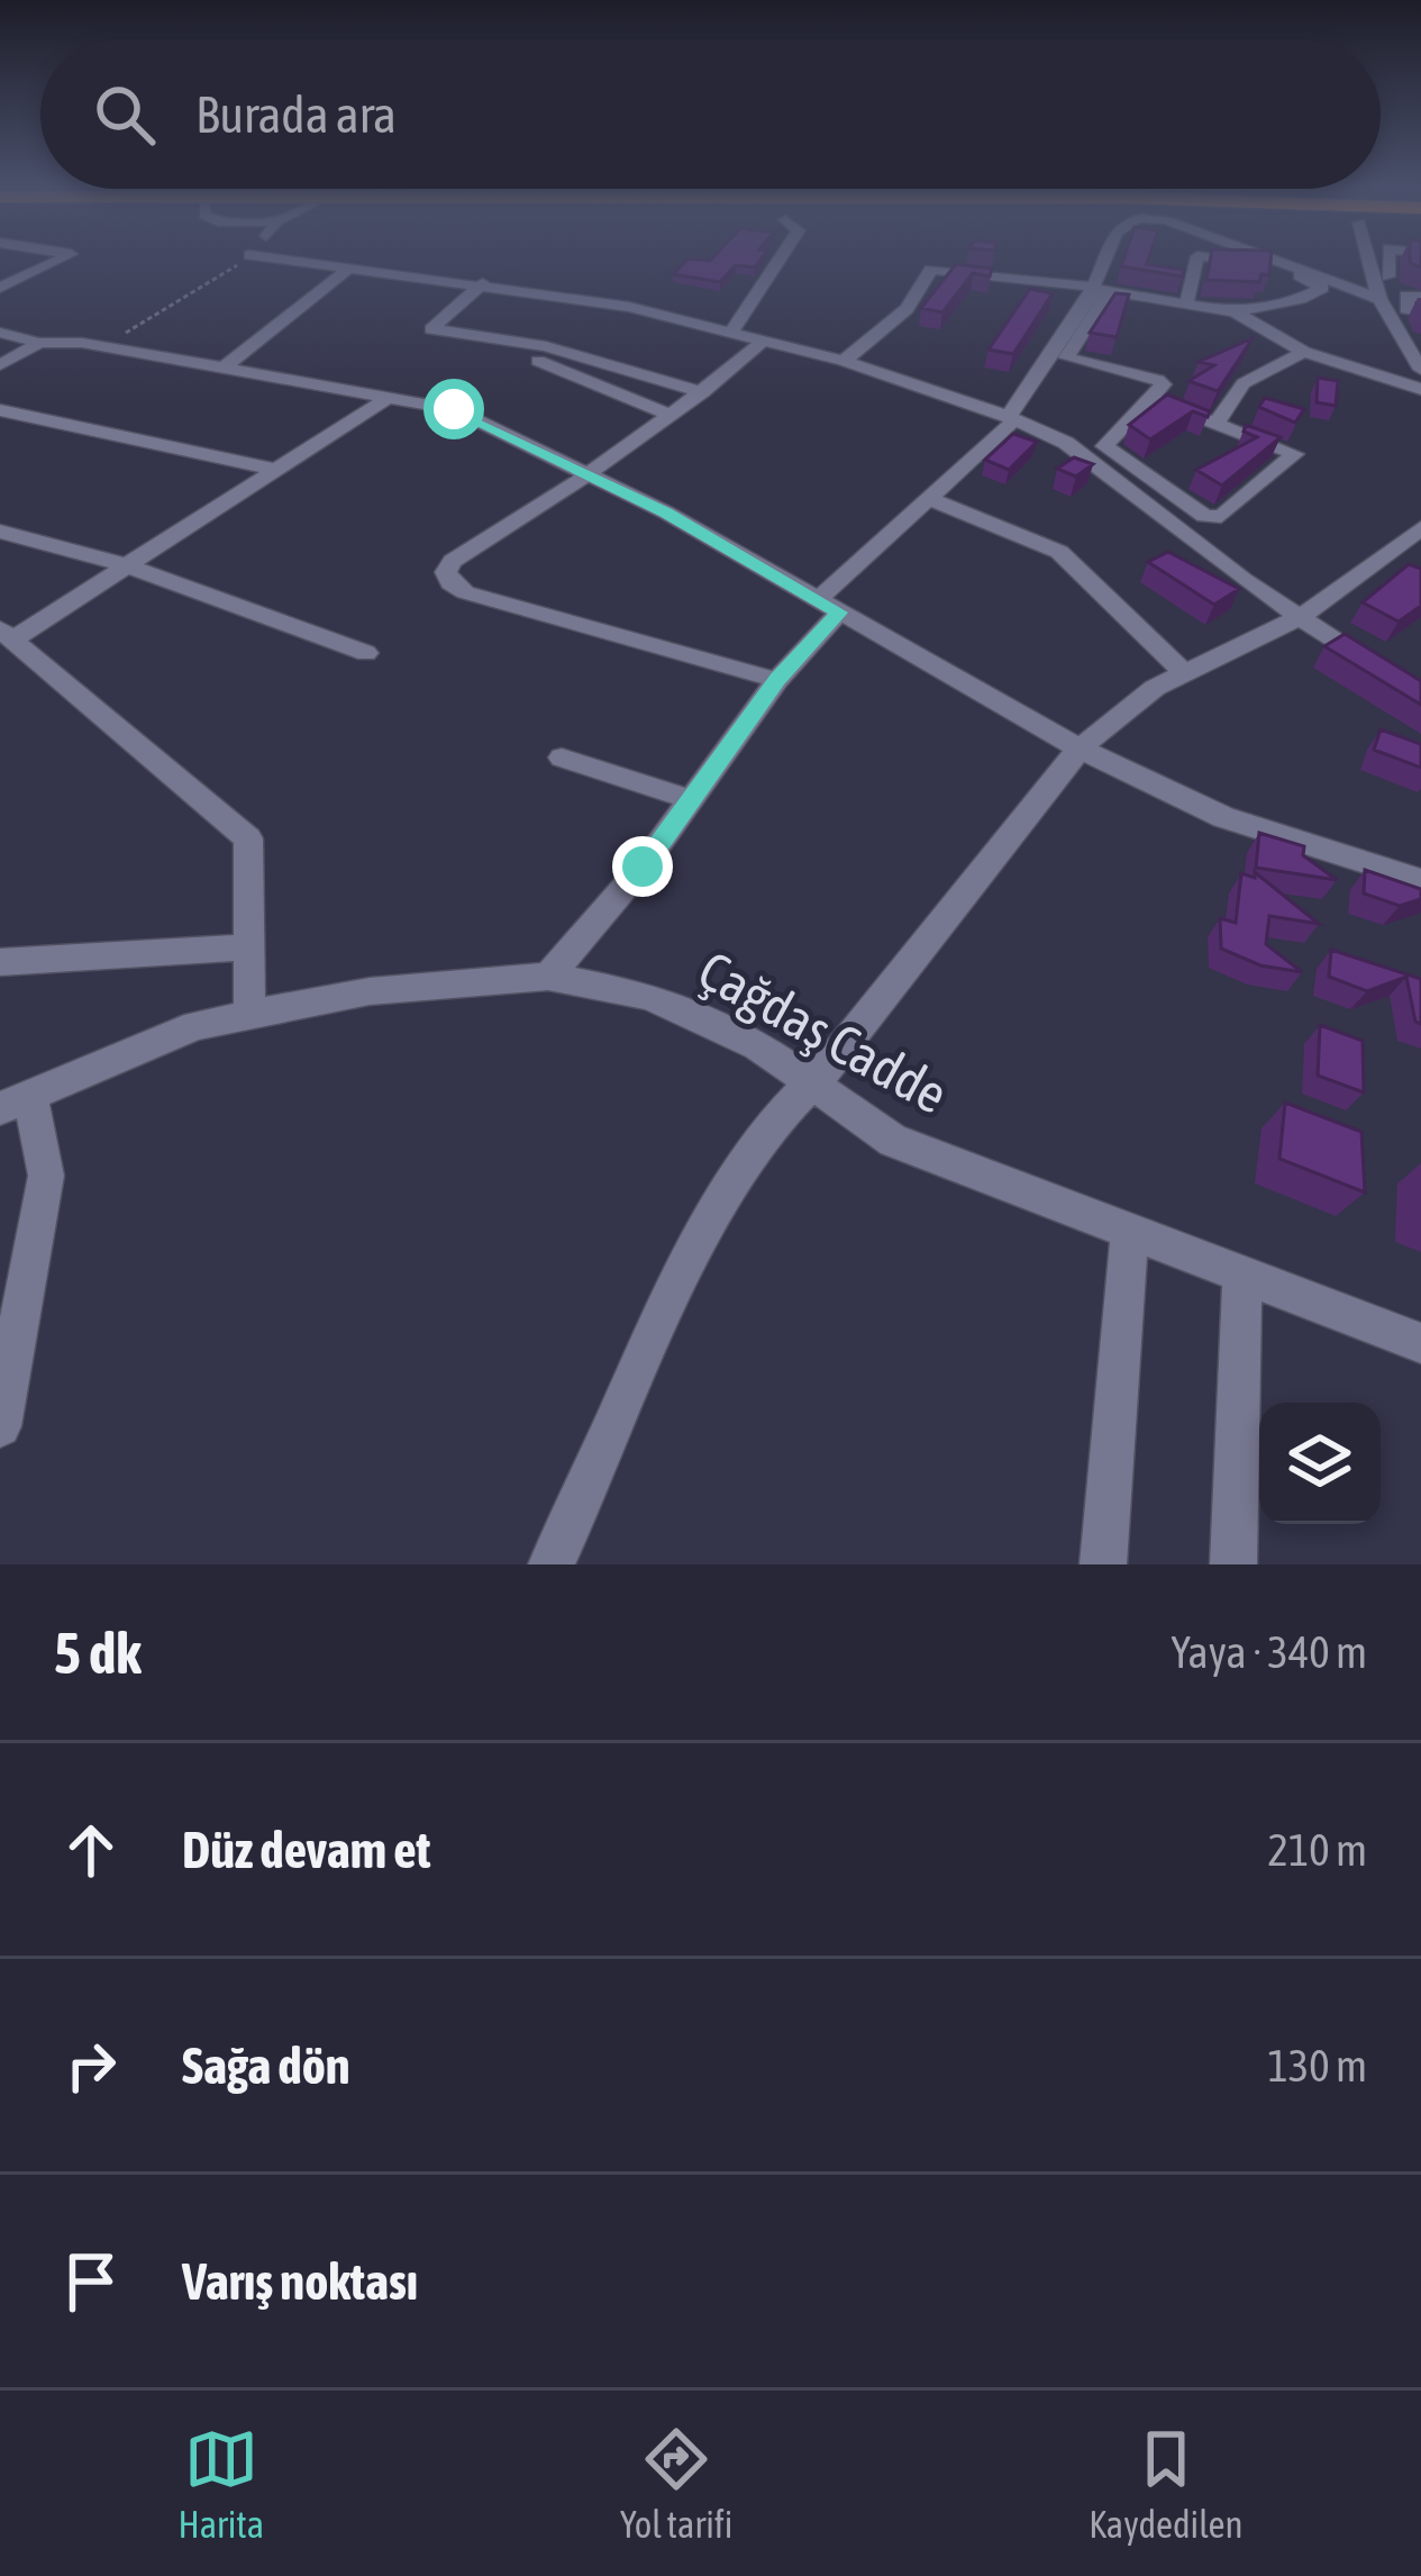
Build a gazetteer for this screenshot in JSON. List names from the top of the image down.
{
  "streets": {
    "street": ["Çağdaş Cadde"]
  },
  "page": {
    "search": "Burada ara",
    "heading": ["5 dk", "Yaya · 340 m"],
    "list": [
      ["Düz devam et", "210 m"],
      ["Sağa dön", "130 m"],
      "Varış noktası"
    ],
    "nav": ["Harita", "Yol tarifi", "Kaydedilen"]
  }
}
